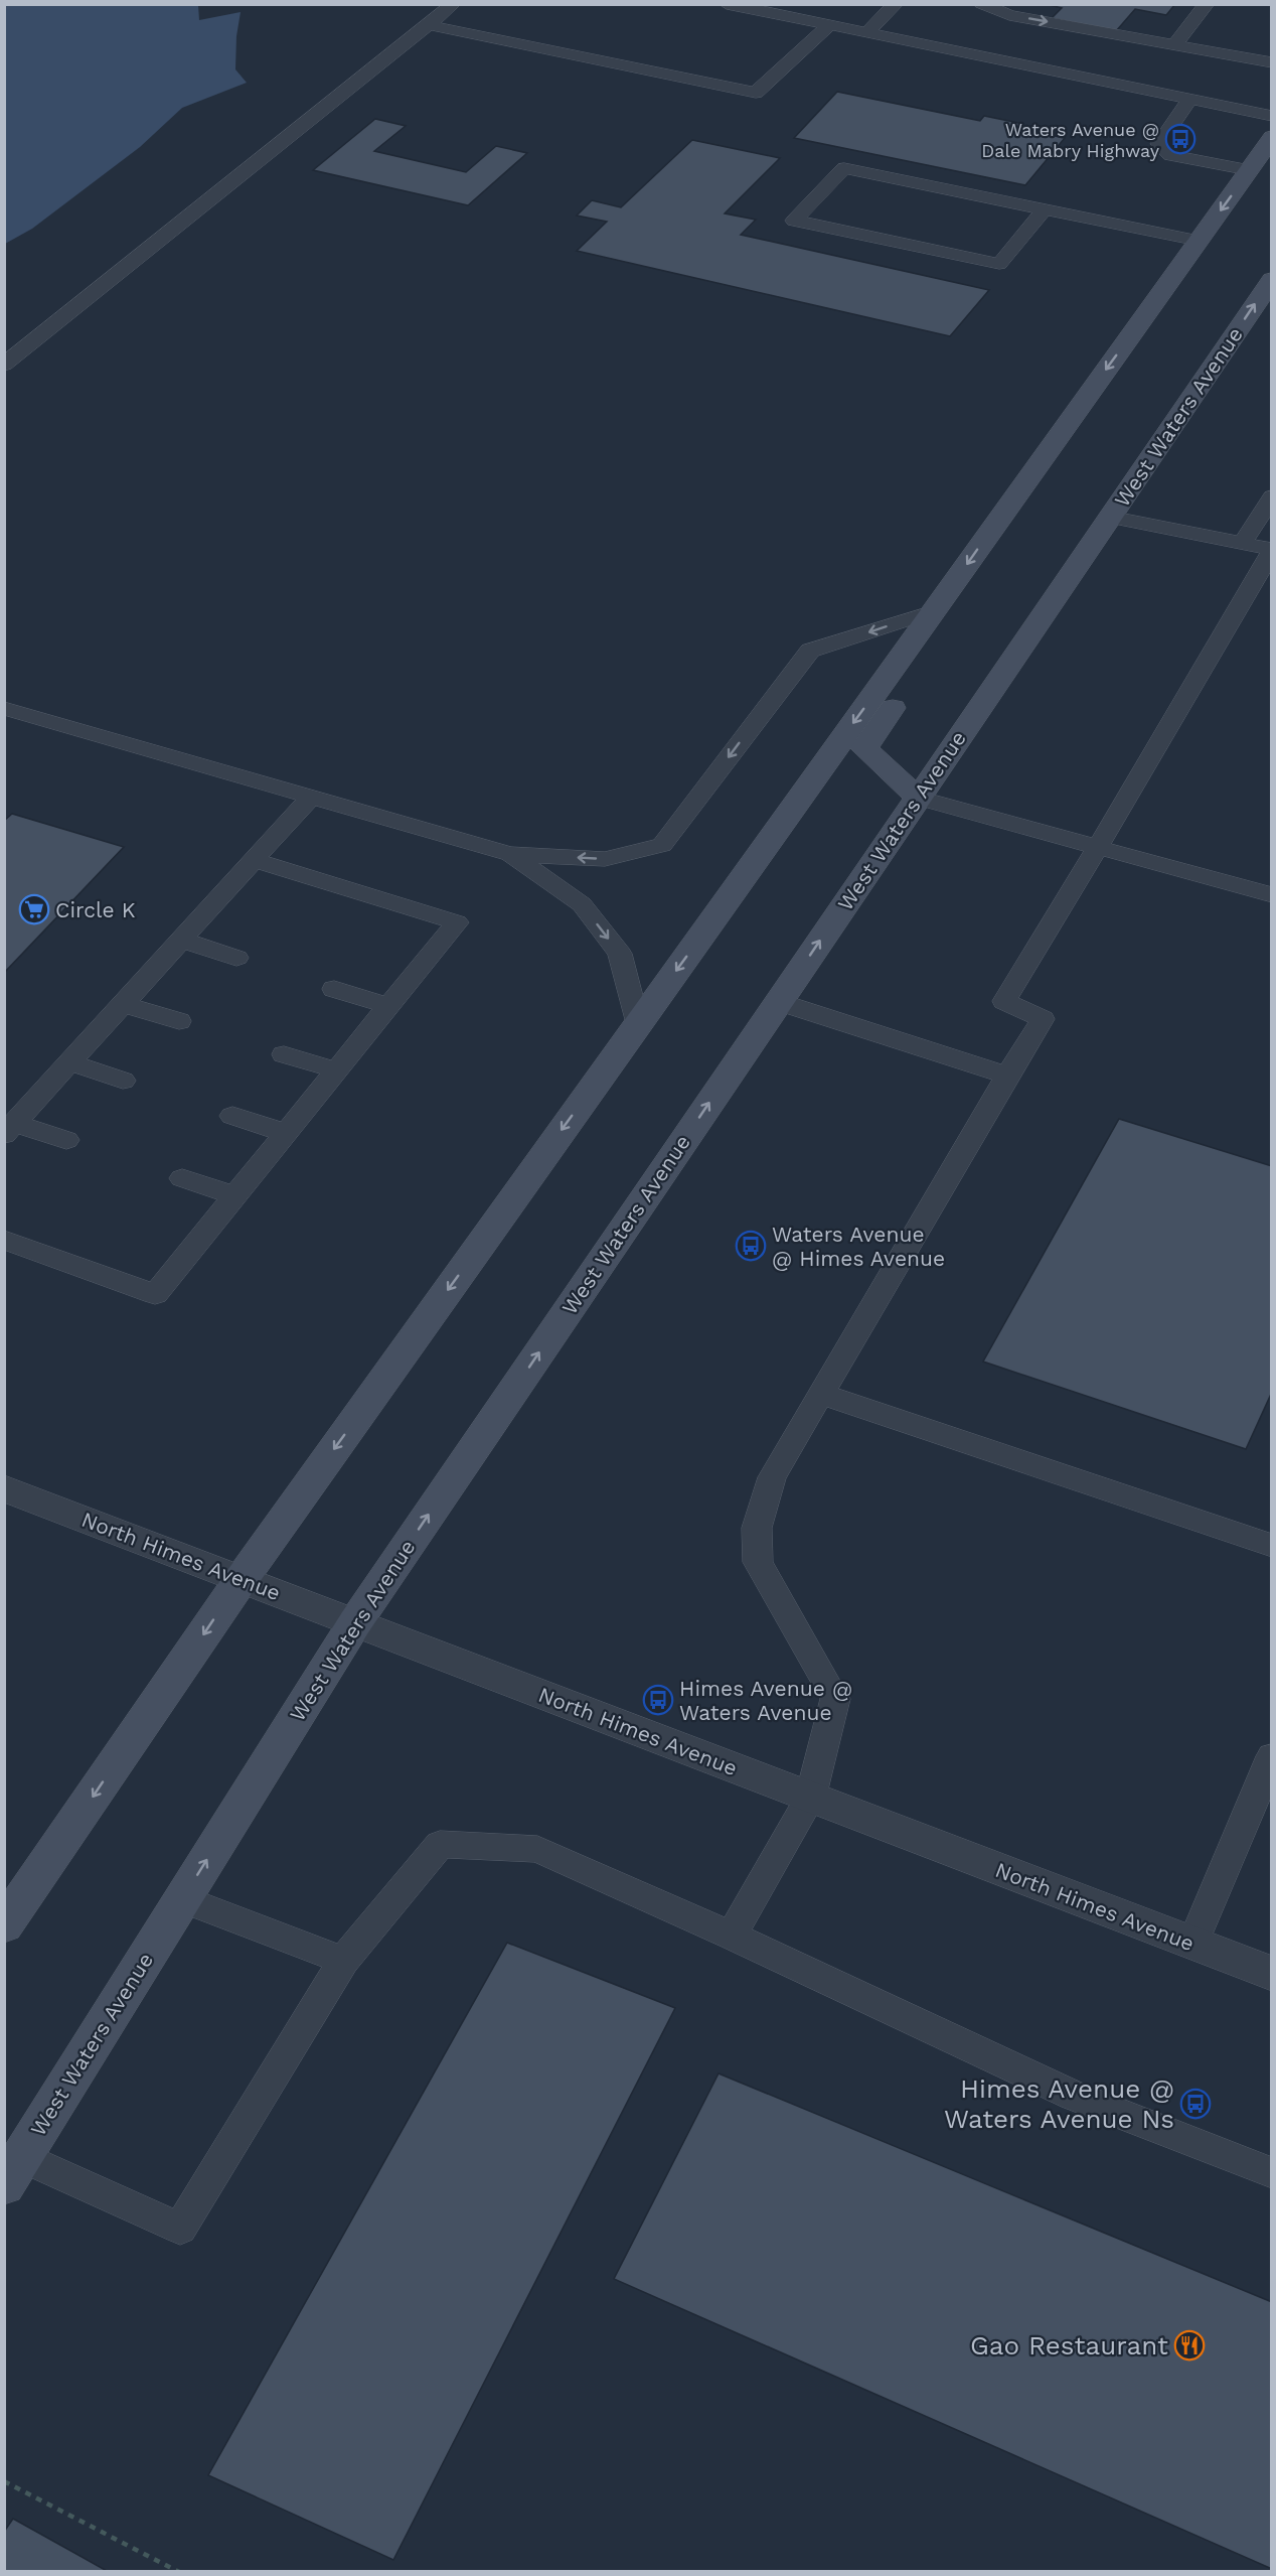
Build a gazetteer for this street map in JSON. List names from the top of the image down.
{
  "streets": {
    "main road": ["West Waters Avenue"],
    "street": ["North Himes Avenue"]
  },
  "crossings": [
    ["West Waters Avenue", "North Himes Avenue"]
  ],
  "places": {
    "bus stop": [
      "Waters Avenue @ Dale Mabry Highway",
      "Waters Avenue @ Himes Avenue",
      "Himes Avenue @ Waters Avenue",
      "Himes Avenue @ Waters Avenue Ns"
    ],
    "supermarket": ["Circle K"],
    "restaurant": ["Gao Restaurant"]
  }
}
